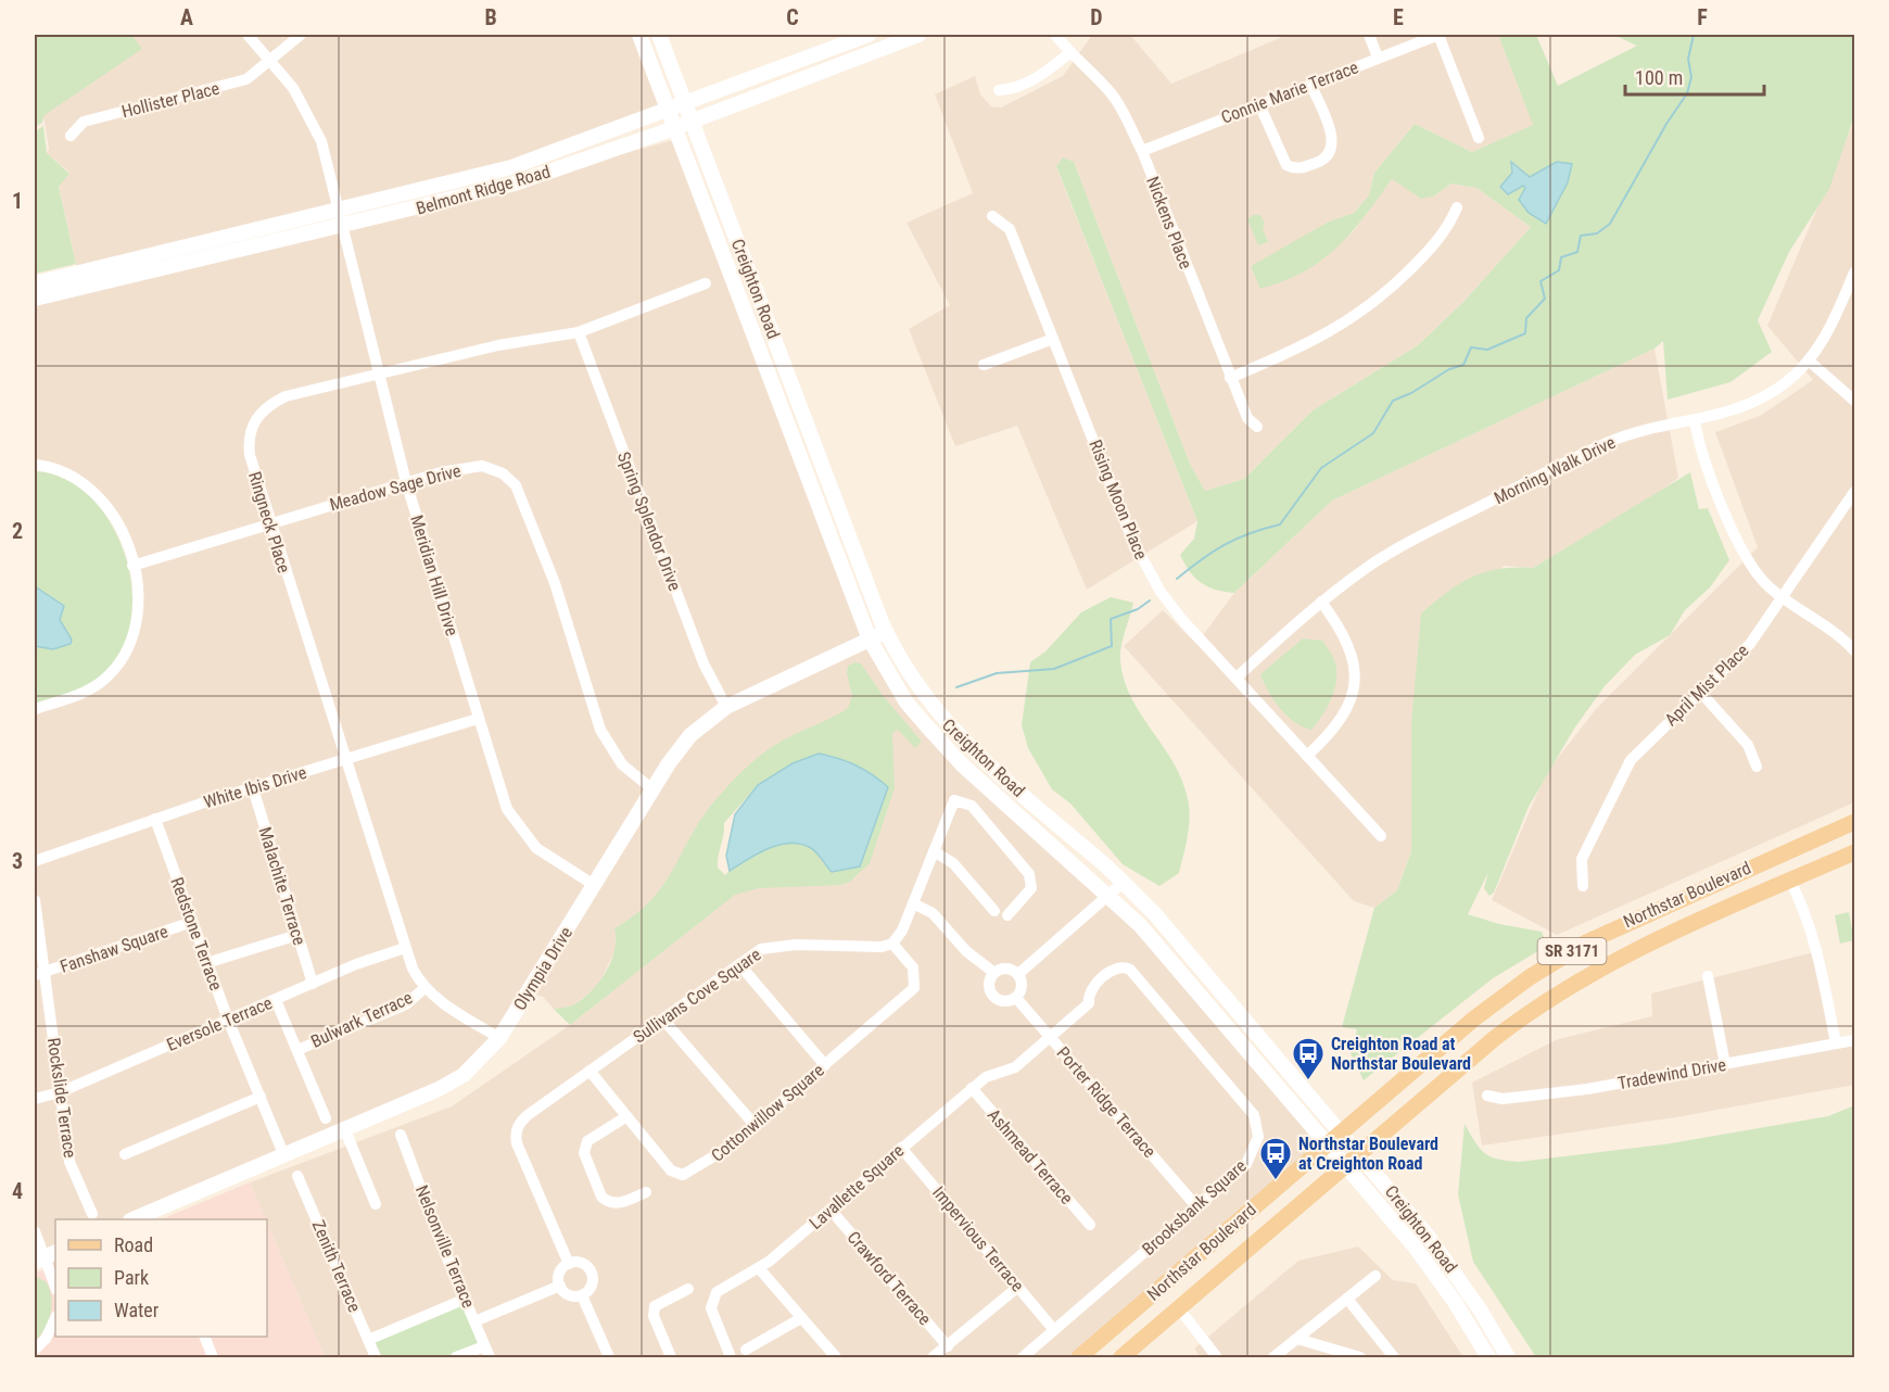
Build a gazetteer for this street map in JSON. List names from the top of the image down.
{
  "streets": {
    "main road": ["Northstar Boulevard", "SR 3171"],
    "street": [
      "Connie Marie Terrace",
      "Hollister Place",
      "Belmont Ridge Road",
      "Nickens Place",
      "Creighton Road",
      "Morning Walk Drive",
      "Meadow Sage Drive",
      "Rising Moon Place",
      "Spring Splendor Drive",
      "Ringneck Place",
      "Meridian Hill Drive",
      "April Mist Place",
      "White Ibis Drive",
      "Malachite Terrace",
      "Redstone Terrace",
      "Fanshaw Square",
      "Olympia Drive",
      "Sullivans Cove Square",
      "Bulwark Terrace",
      "Eversole Terrace",
      "Tradewind Drive",
      "Rockslide Terrace",
      "Porter Ridge Terrace",
      "Cottonwillow Square",
      "Ashmead Terrace",
      "Lavallette Square",
      "Brooksbank Square",
      "Impervious Terrace",
      "Nelsonville Terrace",
      "Zenith Terrace",
      "Crawford Terrace"
    ]
  },
  "crossings": [
    ["Connie Marie Terrace", "Nickens Place"],
    ["Hollister Place", "Meridian Hill Drive"],
    ["Belmont Ridge Road", "Creighton Road"],
    ["Belmont Ridge Road", "Meridian Hill Drive"],
    ["Creighton Road", "Northstar Boulevard"],
    ["Creighton Road", "Olympia Drive"],
    ["Morning Walk Drive", "Rising Moon Place"],
    ["Meadow Sage Drive", "Ringneck Place"],
    ["Meadow Sage Drive", "Meridian Hill Drive"],
    ["Meadow Sage Drive", "Olympia Drive"],
    ["Spring Splendor Drive", "Ringneck Place"],
    ["Spring Splendor Drive", "Olympia Drive"],
    ["Ringneck Place", "Meridian Hill Drive"],
    ["Ringneck Place", "White Ibis Drive"],
    ["Ringneck Place", "Olympia Drive"],
    ["Ringneck Place", "Bulwark Terrace"],
    ["Ringneck Place", "Eversole Terrace"],
    ["Meridian Hill Drive", "White Ibis Drive"],
    ["Meridian Hill Drive", "Olympia Drive"],
    ["White Ibis Drive", "Malachite Terrace"],
    ["White Ibis Drive", "Redstone Terrace"],
    ["Malachite Terrace", "Eversole Terrace"],
    ["Redstone Terrace", "Fanshaw Square"],
    ["Redstone Terrace", "Olympia Drive"],
    ["Redstone Terrace", "Eversole Terrace"],
    ["Fanshaw Square", "Rockslide Terrace"],
    ["Sullivans Cove Square", "Cottonwillow Square"],
    ["Eversole Terrace", "Rockslide Terrace"],
    ["Porter Ridge Terrace", "Lavallette Square"],
    ["Porter Ridge Terrace", "Brooksbank Square"],
    ["Ashmead Terrace", "Lavallette Square"],
    ["Lavallette Square", "Brooksbank Square"],
    ["Lavallette Square", "Impervious Terrace"],
    ["Lavallette Square", "Crawford Terrace"],
    ["Brooksbank Square", "Impervious Terrace"]
  ],
  "places": {
    "bus stop": ["Creighton Road at Northstar Boulevard", "Northstar Boulevard at Creighton Road"]
  },
  "legend": ["Road", "Park", "Water"],
  "scale_bar": "100 m",
  "grid": {
    "columns": [
      "A",
      "B",
      "C",
      "D",
      "E",
      "F"
    ],
    "rows": [
      "1",
      "2",
      "3",
      "4"
    ]
  }
}
